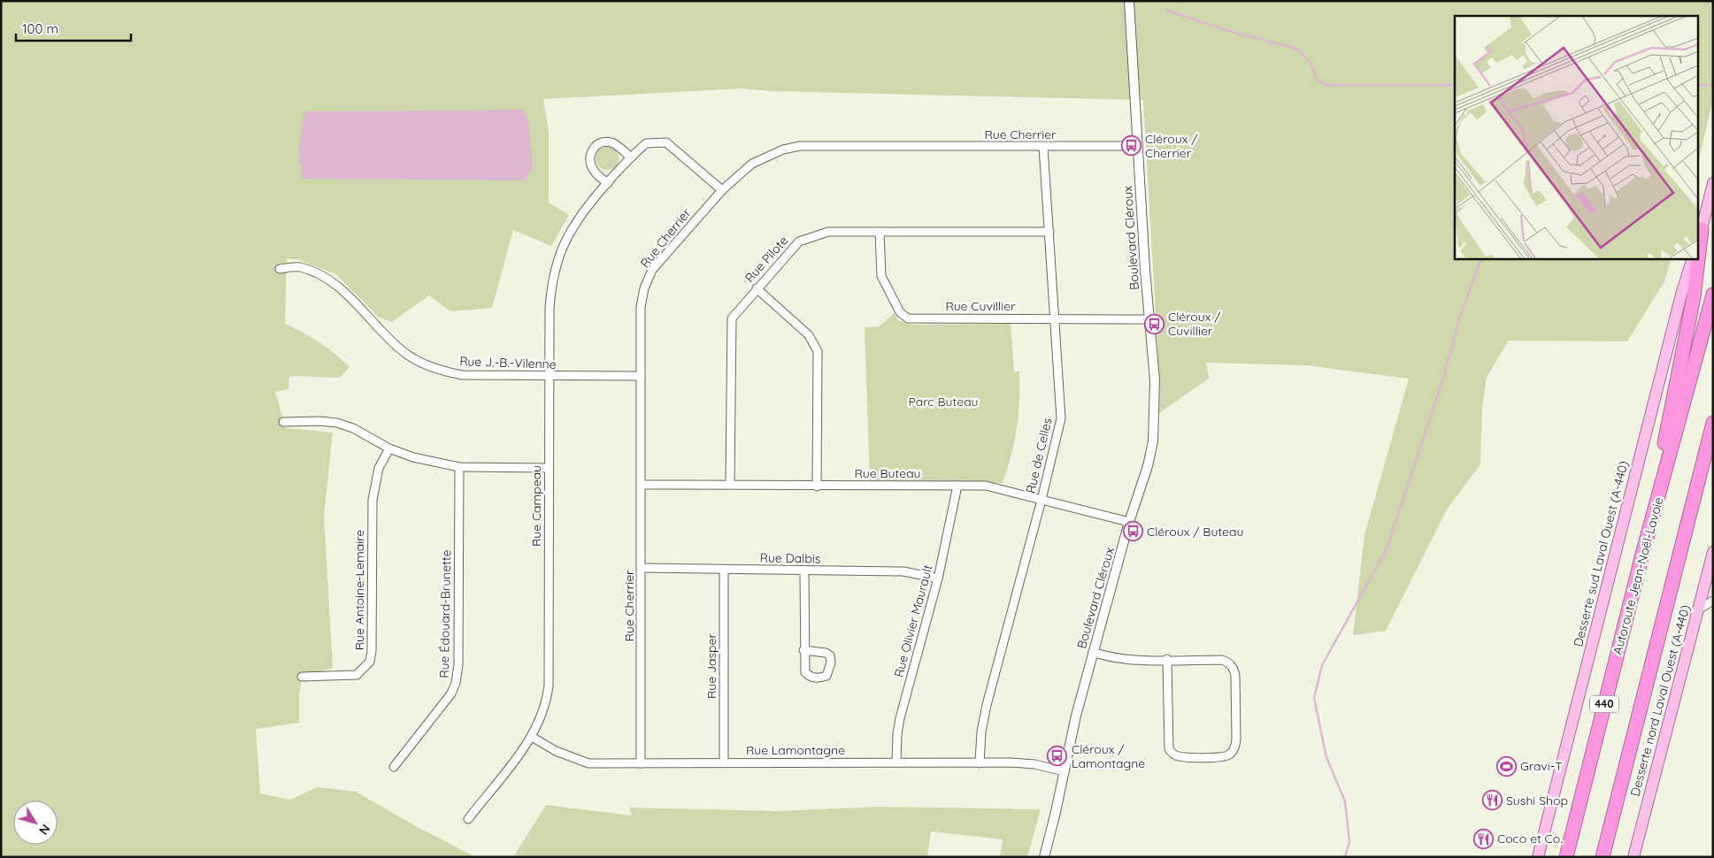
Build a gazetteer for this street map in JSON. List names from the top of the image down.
{
  "streets": {
    "highway": ["Autoroute Jean-Noël-Lavoie", "440"],
    "main road": ["Desserte sud Laval Ouest (A-440)", "Desserte nord Laval Ouest (A-440)"],
    "street": [
      "Rue Cherrier",
      "Boulevard Cléroux",
      "Rue Pilote",
      "Rue Cuvillier",
      "Rue J.-B.-Vilenne",
      "Rue de Celles",
      "Rue Buteau",
      "Rue Campeau",
      "Rue Dalbis",
      "Rue Antoine-Lemaire",
      "Rue Édouard-Brunette",
      "Rue Olivier Maurault",
      "Rue Jasper",
      "Rue Lamontagne"
    ]
  },
  "crossings": [
    ["Rue Cherrier", "Boulevard Cléroux"],
    ["Rue Cherrier", "Rue J.-B.-Vilenne"],
    ["Rue Cherrier", "Rue de Celles"],
    ["Rue Cherrier", "Rue Buteau"],
    ["Rue Cherrier", "Rue Campeau"],
    ["Rue Cherrier", "Rue Dalbis"],
    ["Rue Cherrier", "Rue Lamontagne"],
    ["Boulevard Cléroux", "Rue Cuvillier"],
    ["Boulevard Cléroux", "Rue Buteau"],
    ["Boulevard Cléroux", "Rue Lamontagne"],
    ["Rue Pilote", "Rue Cuvillier"],
    ["Rue Pilote", "Rue de Celles"],
    ["Rue Pilote", "Rue Buteau"],
    ["Rue Cuvillier", "Rue de Celles"],
    ["Rue J.-B.-Vilenne", "Rue Campeau"],
    ["Rue de Celles", "Rue Buteau"],
    ["Rue de Celles", "Rue Lamontagne"],
    ["Rue Buteau", "Rue Olivier Maurault"],
    ["Rue Campeau", "Rue Lamontagne"],
    ["Rue Dalbis", "Rue Olivier Maurault"],
    ["Rue Dalbis", "Rue Jasper"],
    ["Rue Olivier Maurault", "Rue Lamontagne"],
    ["Rue Jasper", "Rue Lamontagne"]
  ],
  "parks": ["Parc Buteau"],
  "places": {
    "bus stop": [
      "Cléroux / Cherrier",
      "Cléroux / Cuvillier",
      "Cléroux / Buteau",
      "Cléroux / Lamontagne"
    ],
    "sports": ["Gravi-T"],
    "restaurant": ["Sushi Shop", "Coco et Co."]
  },
  "scale_bar": "100 m",
  "north": "bottom right"
}
